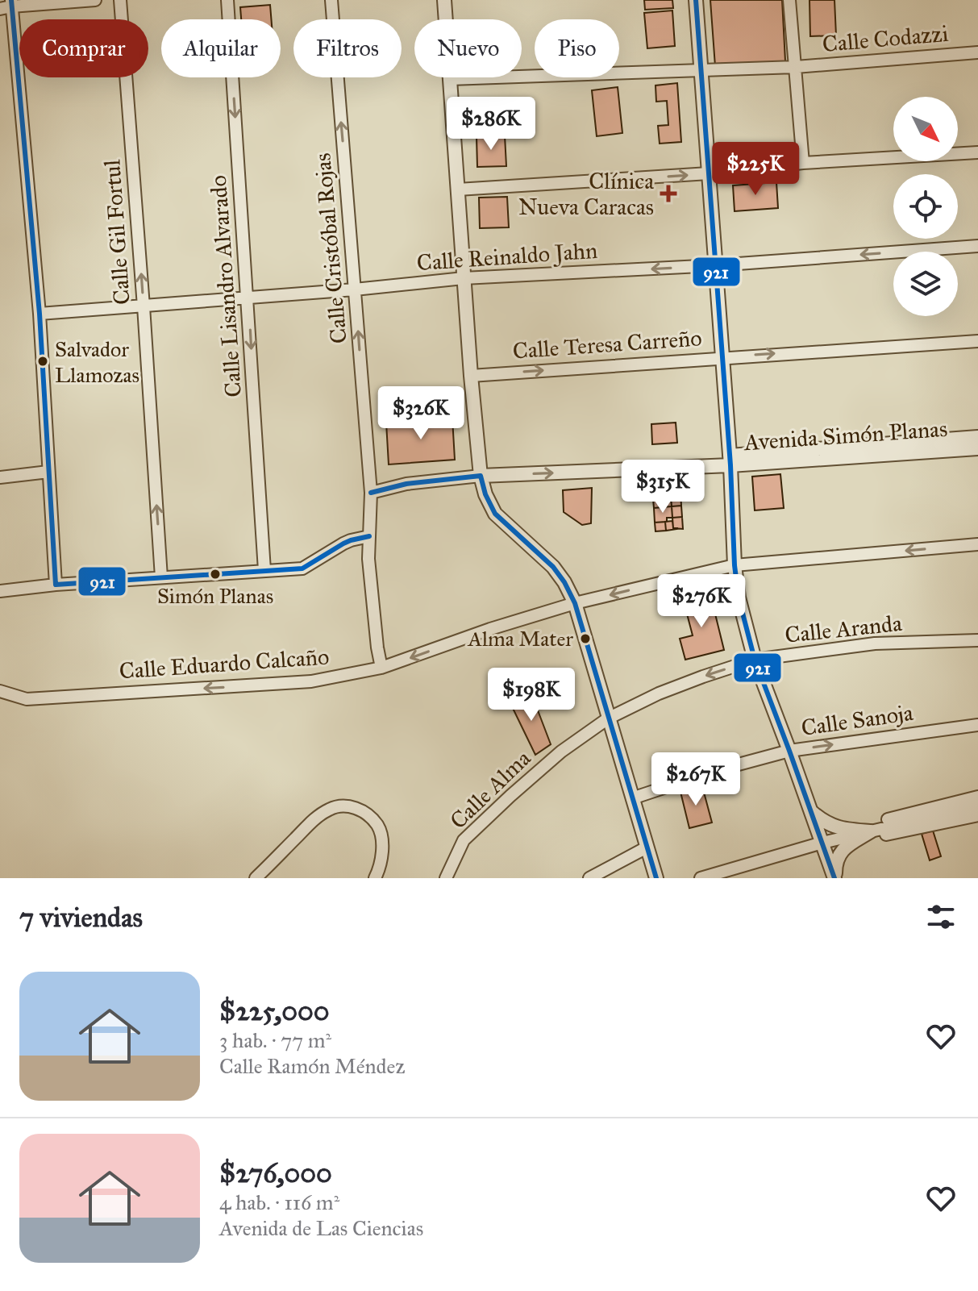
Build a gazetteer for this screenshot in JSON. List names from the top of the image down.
{
  "streets": {
    "street": [
      "Calle Codazzi",
      "Calle Gil Fortul",
      "Calle Cristóbal Rojas",
      "Calle Reinaldo Jahn",
      "Calle Lisandro Alvarado",
      "Calle Teresa Carreño",
      "Avenida Simón Planas",
      "Calle Aranda",
      "Calle Eduardo Calcaño",
      "Calle Sanoja",
      "Calle Alma"
    ]
  },
  "crossings": [
    ["Calle Gil Fortul", "Calle Reinaldo Jahn"],
    ["Calle Cristóbal Rojas", "Calle Reinaldo Jahn"],
    ["Calle Cristóbal Rojas", "Avenida Simón Planas"],
    ["Calle Cristóbal Rojas", "Calle Eduardo Calcaño"],
    ["Calle Reinaldo Jahn", "Calle Lisandro Alvarado"],
    ["Calle Aranda", "Calle Alma"]
  ],
  "one_way": [
    "Calle Gil Fortul",
    "Calle Cristóbal Rojas",
    "Calle Lisandro Alvarado",
    "Calle Teresa Carreño",
    "Avenida Simón Planas",
    "Calle Aranda",
    "Calle Eduardo Calcaño"
  ],
  "places": {
    "health": ["Clínica Nueva Caracas"],
    "other": ["Salvador Llamozas", "Simón Planas", "Alma Mater"]
  },
  "lines": ["transit line 921"],
  "north": "bottom right",
  "page": {
    "chip": [
      "Comprar",
      "Alquilar",
      "Filtros",
      "Nuevo",
      "Piso"
    ],
    "price": [
      "$286K",
      "$225K",
      "$326K",
      "$315K",
      "$276K",
      "$198K",
      "$267K"
    ],
    "heading": "7 viviendas",
    "list": [
      {
        "name": "$225,000",
        "note": "3 hab. · 77 m² · Calle Ramón Méndez"
      },
      {
        "name": "$276,000",
        "note": "4 hab. · 116 m² · Avenida de Las Ciencias"
      }
    ]
  }
}
